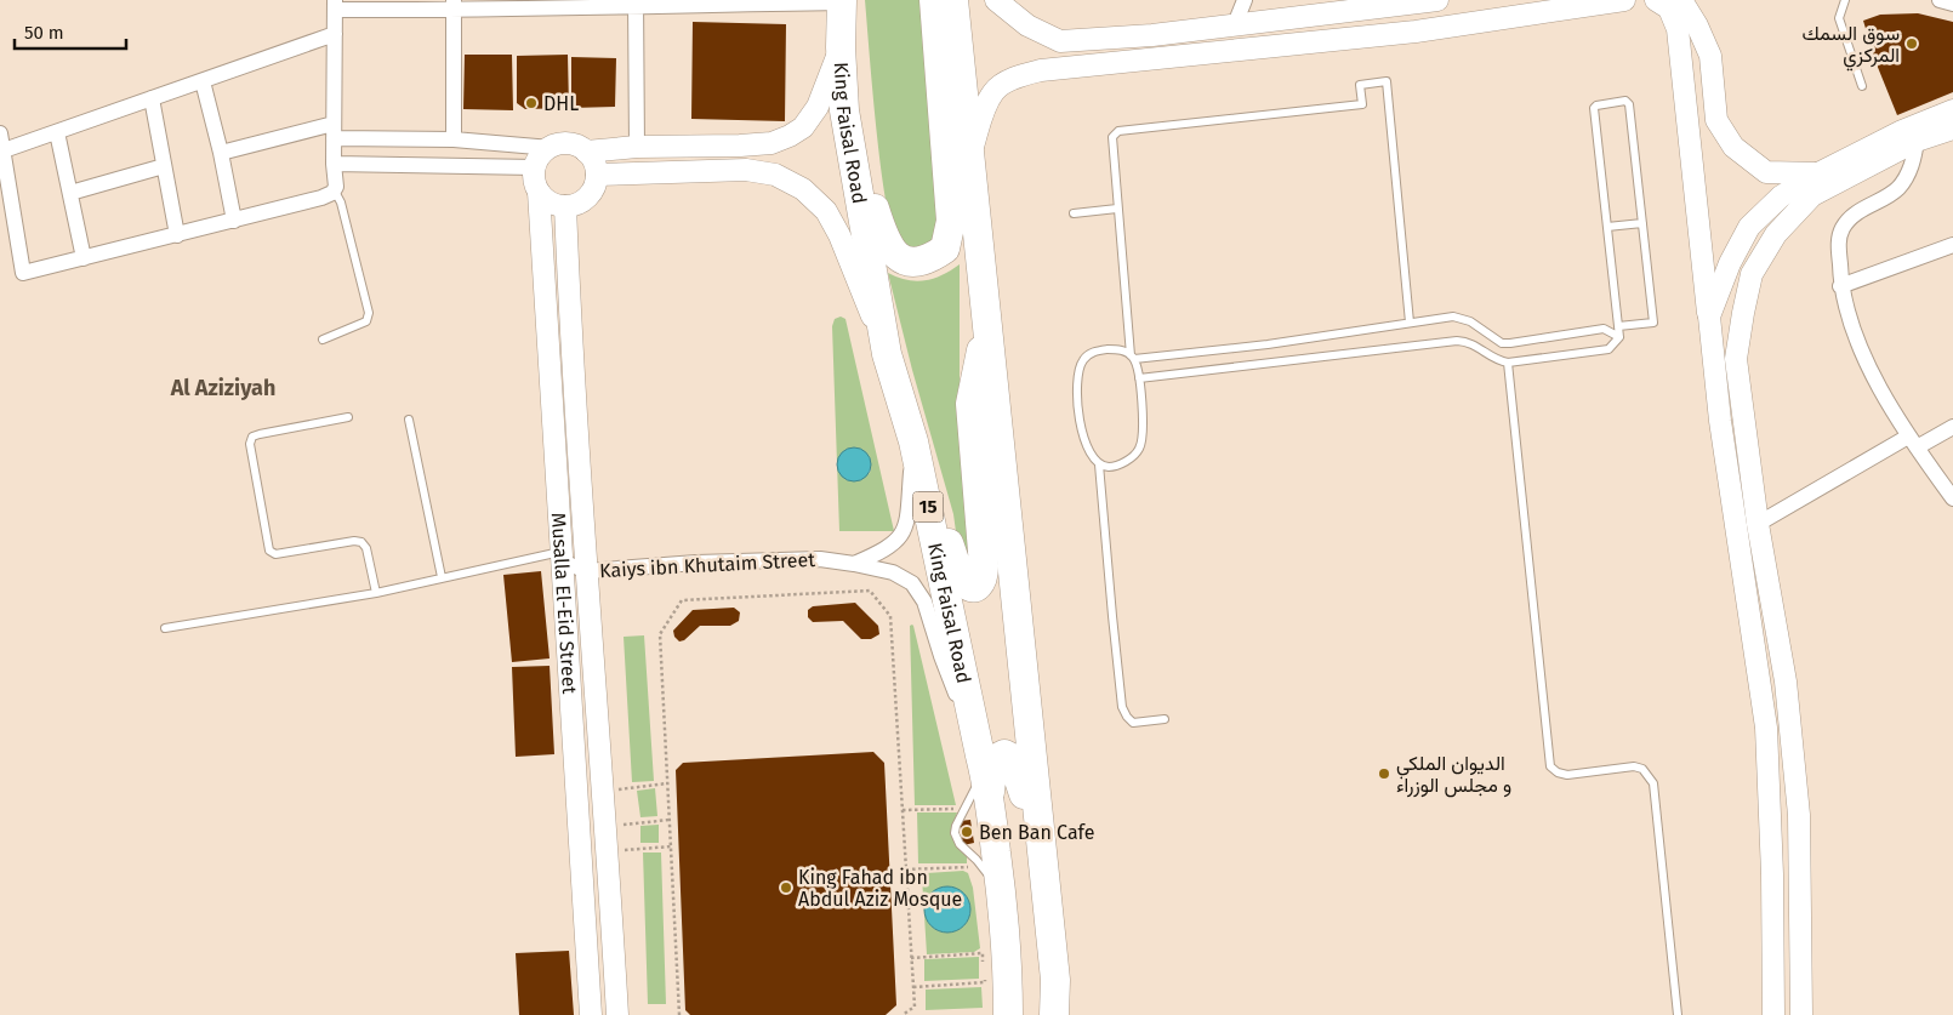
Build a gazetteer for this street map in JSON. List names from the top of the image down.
{
  "streets": {
    "highway": ["King Faisal Road", "15"],
    "street": ["Kaiys ibn Khutaim Street", "Musalla El-Eid Street"]
  },
  "crossings": [
    ["King Faisal Road", "Kaiys ibn Khutaim Street"],
    ["Kaiys ibn Khutaim Street", "Musalla El-Eid Street"]
  ],
  "districts": ["Al Aziziyah"],
  "places": [
    "سوق السمك المركزي",
    "DHL",
    "الديوان الملكي و مجلس الوزراء",
    "Ben Ban Cafe",
    "King Fahad ibn Abdul Aziz Mosque"
  ],
  "scale_bar": "50 m"
}
